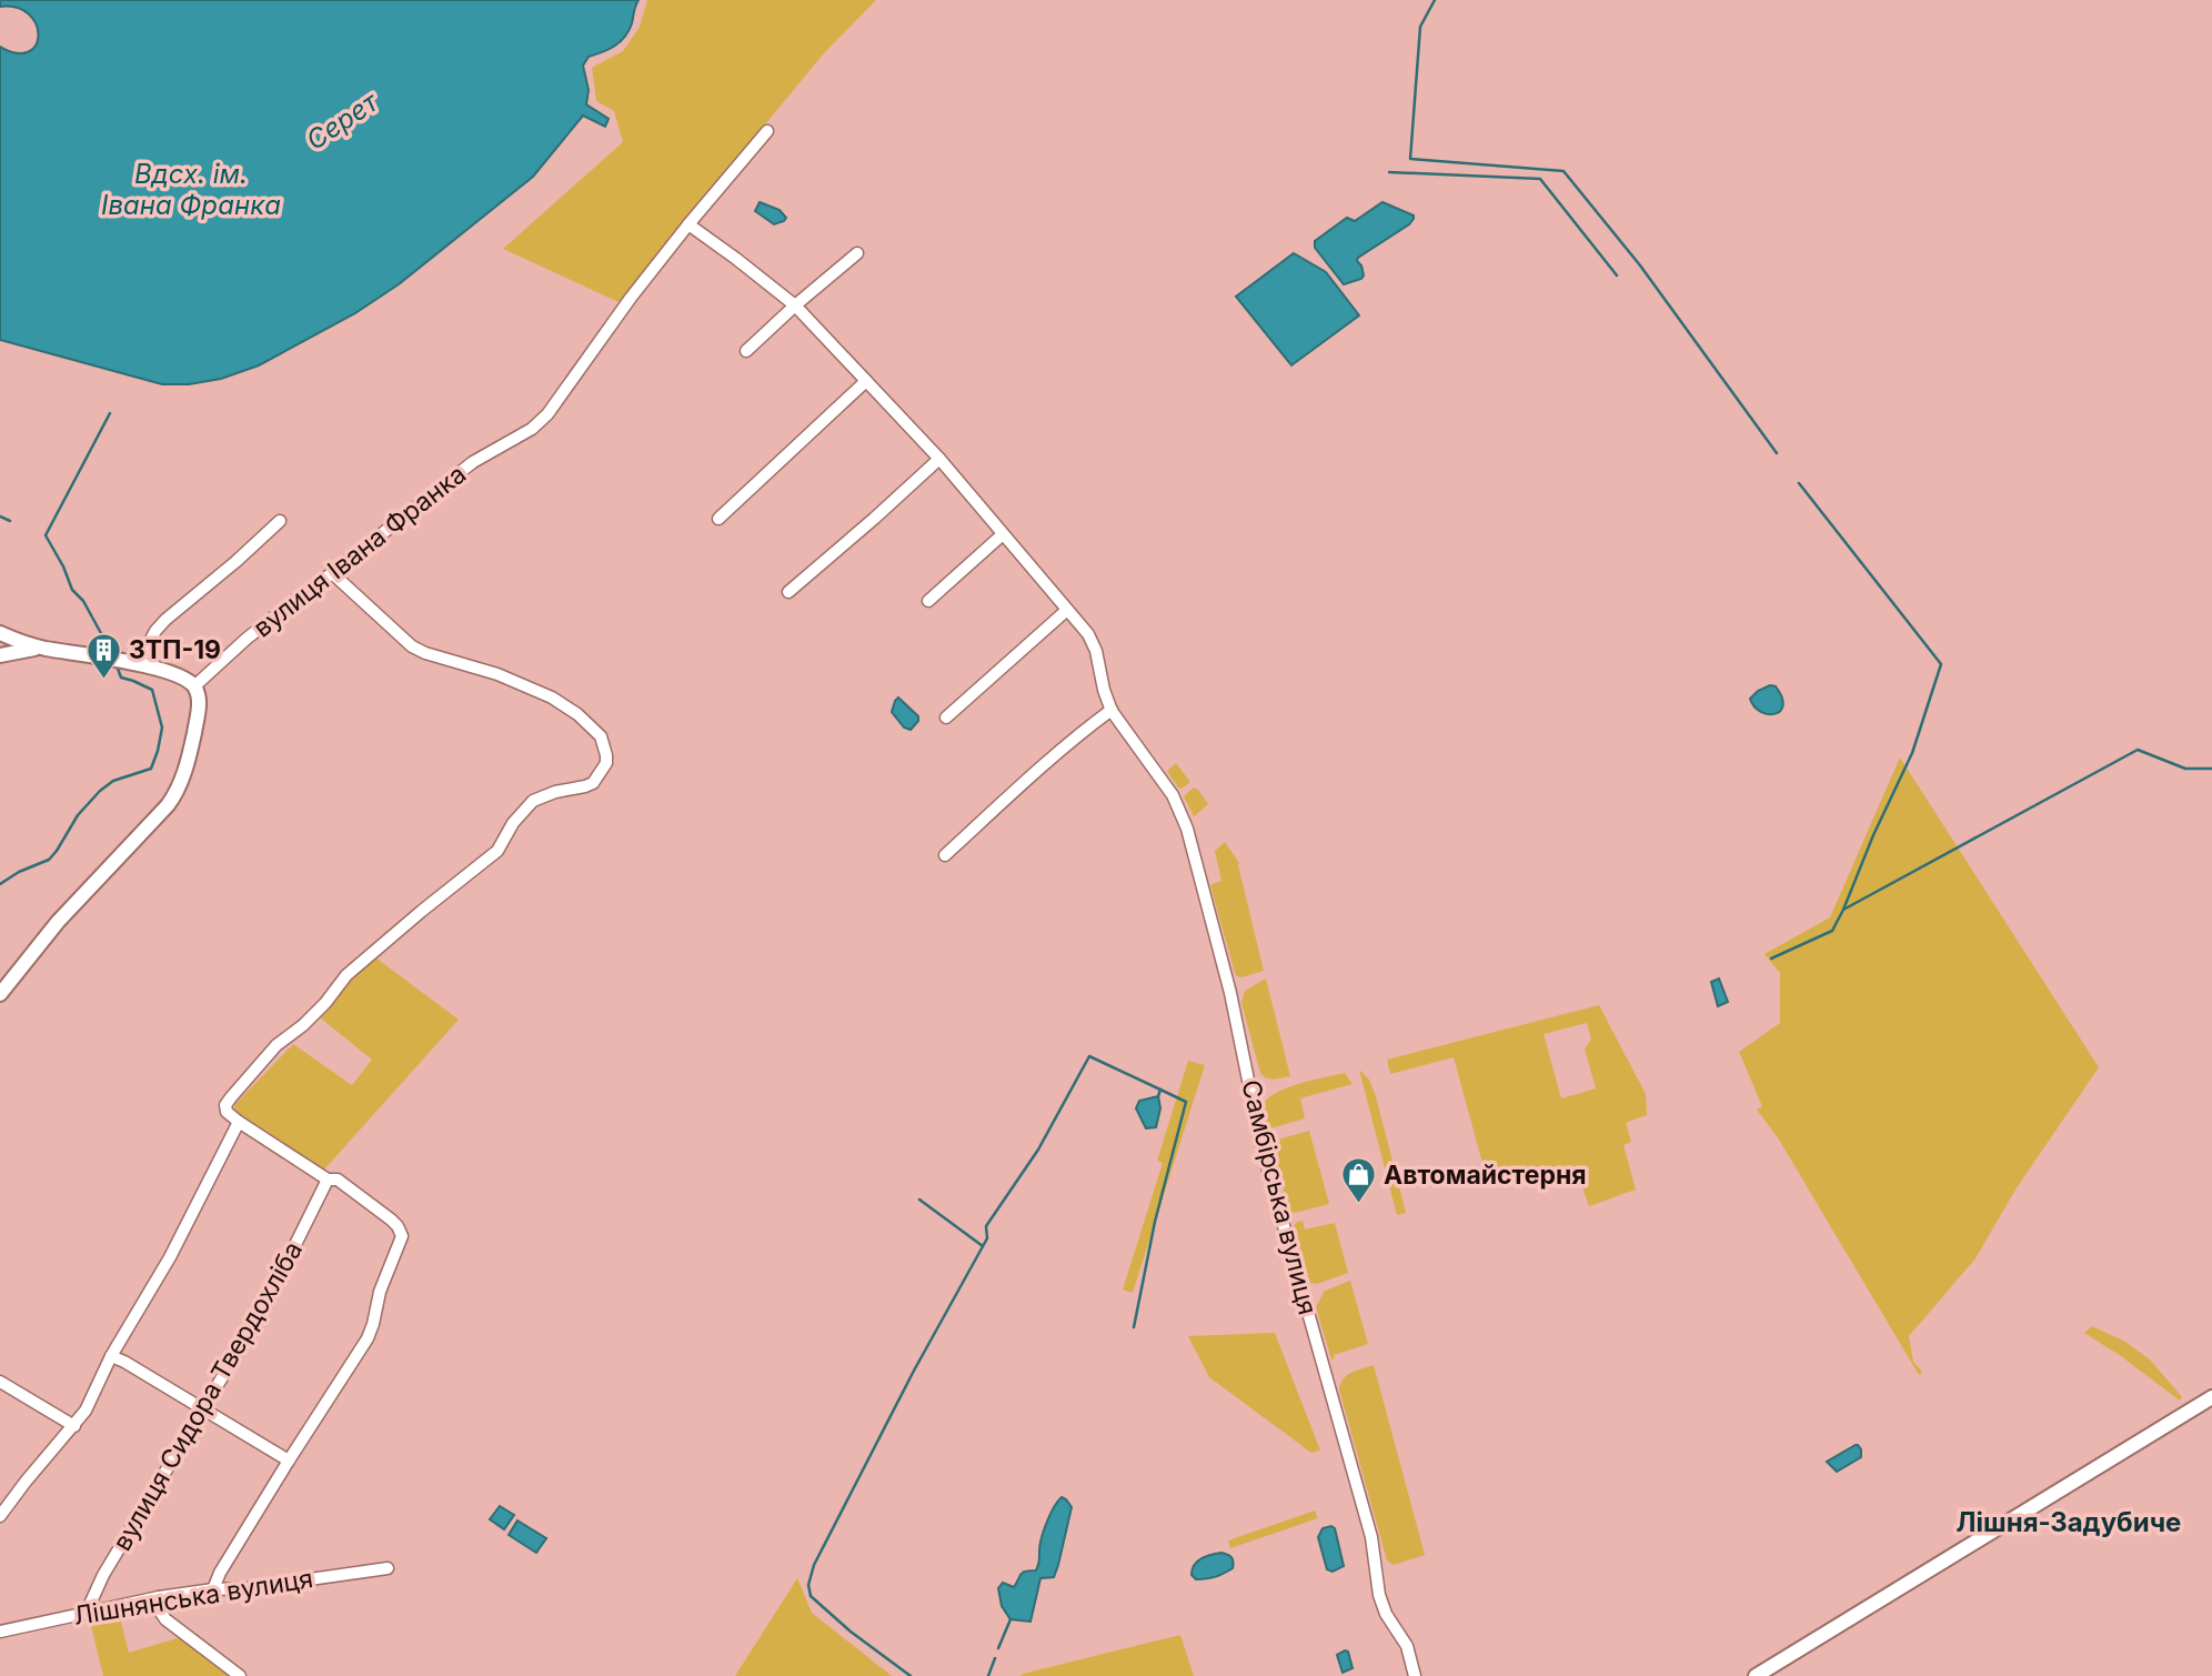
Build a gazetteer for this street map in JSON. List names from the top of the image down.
{
  "streets": {
    "street": [
      "вулиця Івана Франка",
      "Самбірська вулиця",
      "вулиця Сидора Твердохліба",
      "Лішнянська вулиця"
    ]
  },
  "crossings": [
    ["вулиця Івана Франка", "Самбірська вулиця"],
    ["вулиця Сидора Твердохліба", "Лішнянська вулиця"]
  ],
  "districts": ["Лішня-Задубиче"],
  "water": ["Серет", "Вдсх. ім. Івана Франка"],
  "places": {
    "building": ["ЗТП-19"],
    "shop": ["Автомайстерня"]
  }
}
